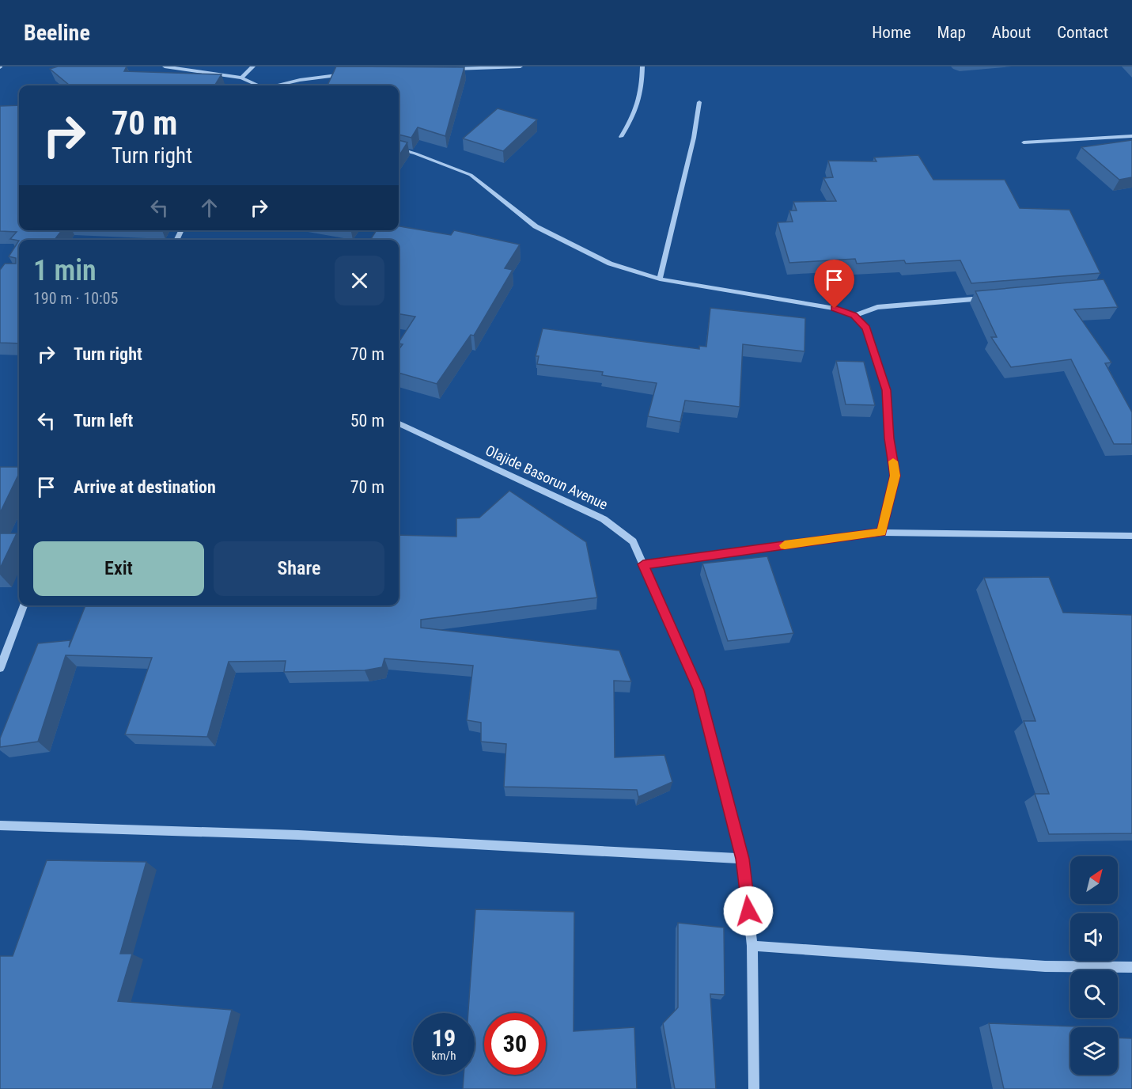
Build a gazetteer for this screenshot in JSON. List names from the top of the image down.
{
  "streets": {
    "street": ["Olajide Basorun Avenue"]
  },
  "north": "top right",
  "page": {
    "header": "Beeline",
    "nav": [
      "Home",
      "Map",
      "About",
      "Contact"
    ],
    "turn": ["70 m", "Turn right"],
    "heading": ["1 min", "190 m · 10:05"],
    "list": [
      {
        "name": "Turn right",
        "value": "70 m"
      },
      {
        "name": "Turn left",
        "value": "50 m"
      },
      {
        "name": "Arrive at destination",
        "value": "70 m"
      }
    ],
    "buttons": ["Exit", "Share"],
    "speed": "19 km/h",
    "limit": "30"
  }
}
